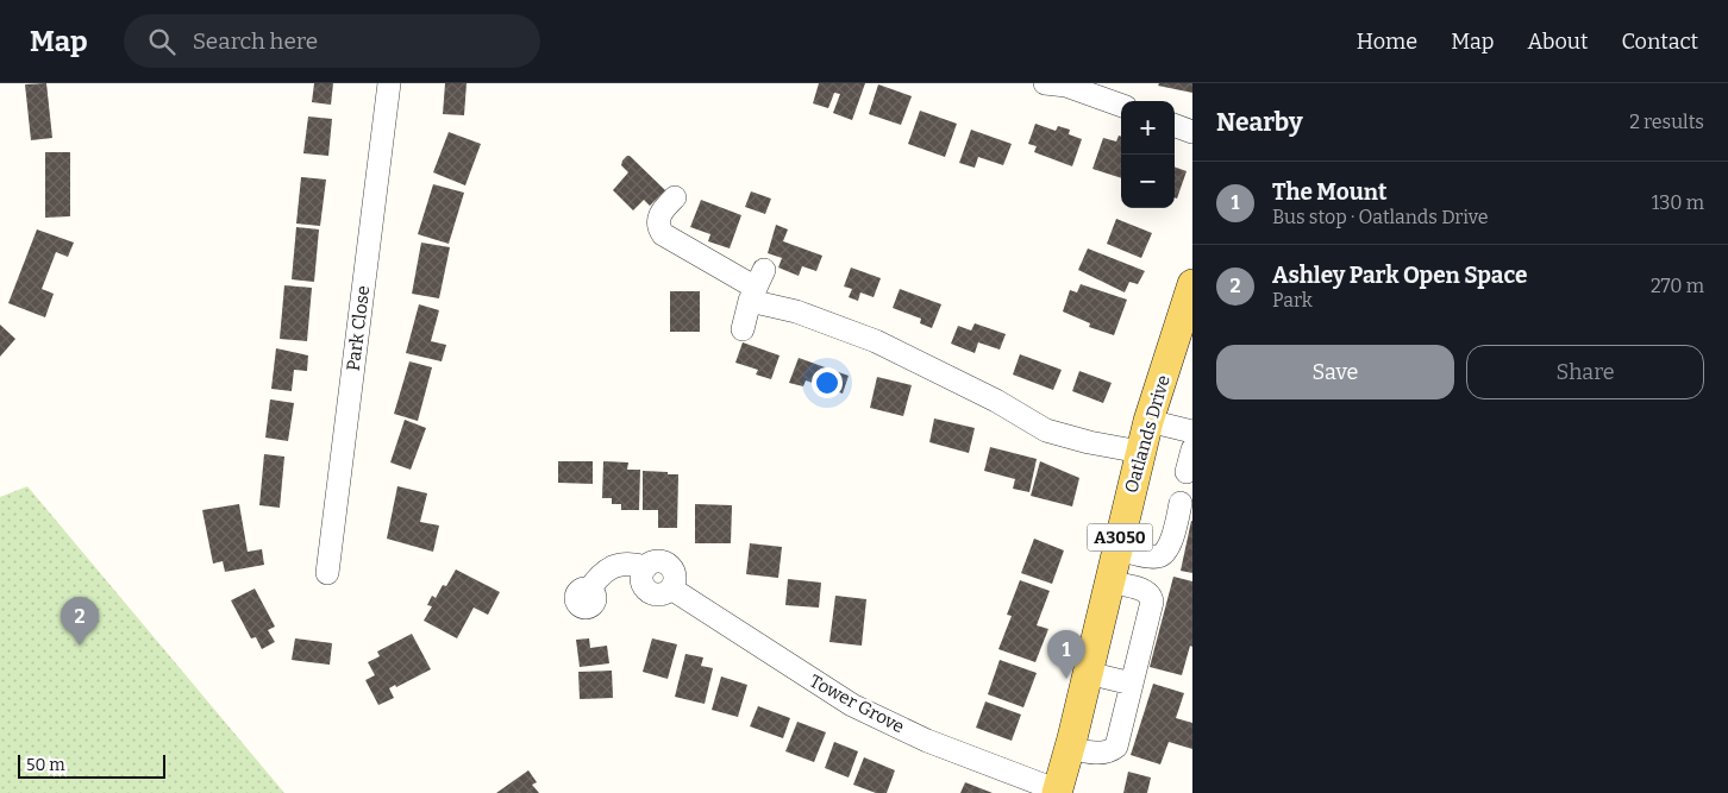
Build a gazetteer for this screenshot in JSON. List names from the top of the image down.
{
  "streets": {
    "main road": ["Oatlands Drive", "A3050"],
    "street": ["Park Close", "Tower Grove"]
  },
  "crossings": [
    ["Oatlands Drive", "Tower Grove"]
  ],
  "scale_bar": "50 m",
  "page": {
    "header": "Map",
    "search": "Search here",
    "nav": [
      "Home",
      "Map",
      "About",
      "Contact"
    ],
    "heading": ["Nearby", "2 results"],
    "map_buttons": ["+", "−"],
    "list": [
      {
        "mark": "1",
        "name": "The Mount",
        "note": "Bus stop · Oatlands Drive",
        "value": "130 m"
      },
      {
        "mark": "2",
        "name": "Ashley Park Open Space",
        "note": "Park",
        "value": "270 m"
      }
    ],
    "buttons": ["Save", "Share"],
    "pins": ["2", "1"],
    "scale": "50 m"
  }
}
